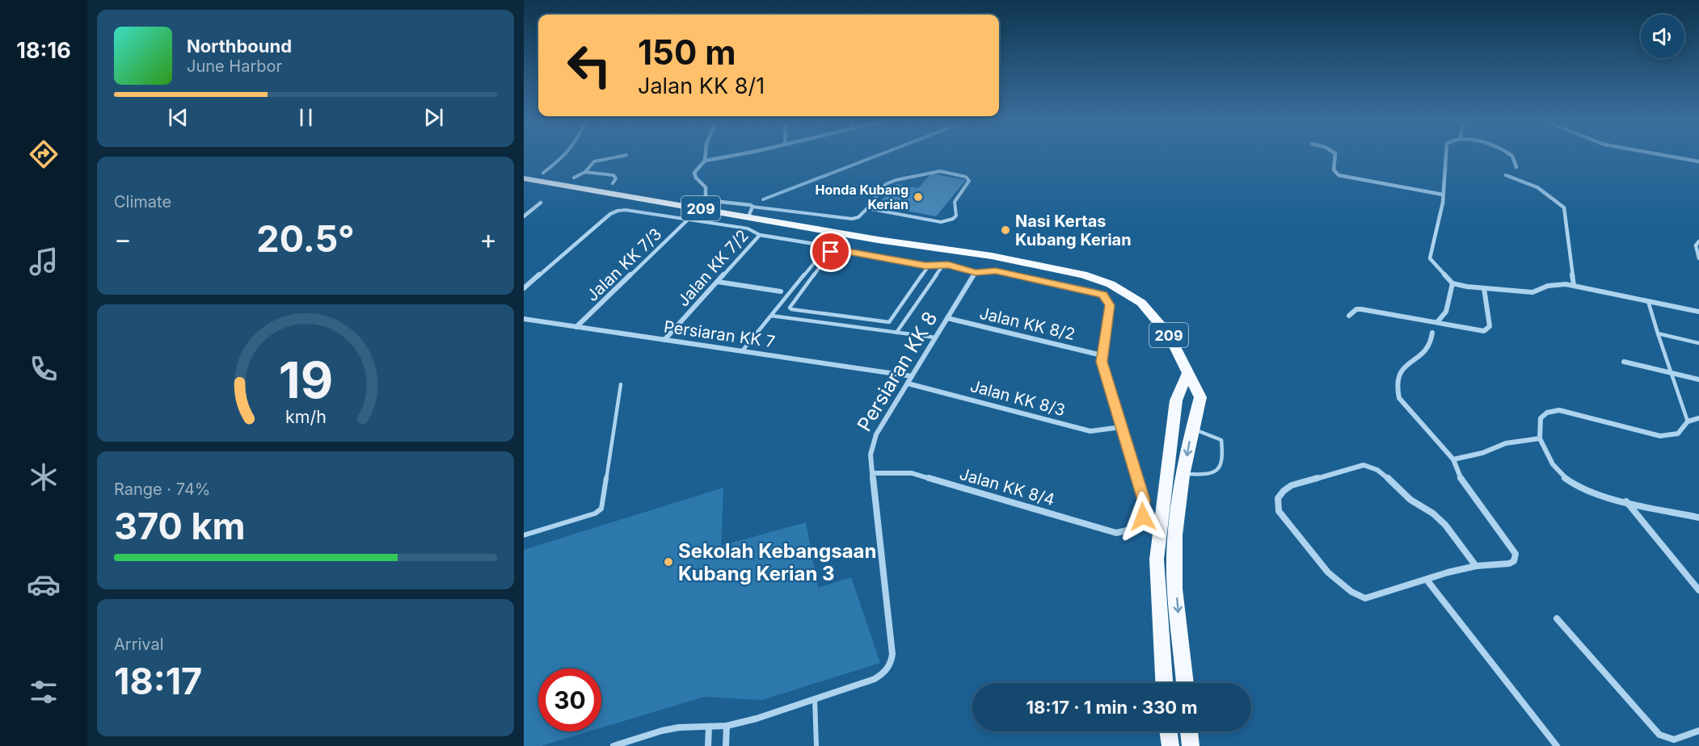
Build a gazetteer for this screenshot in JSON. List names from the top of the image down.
{
  "streets": {
    "main road": ["209"],
    "street": [
      "Jalan KK 7/3",
      "Jalan KK 7/2",
      "Jalan KK 8/2",
      "Persiaran KK 7",
      "Persiaran KK 8",
      "Jalan KK 8/3",
      "Jalan KK 8/4"
    ]
  },
  "crossings": [
    ["Jalan KK 7/3", "Persiaran KK 7"],
    ["Jalan KK 7/2", "Persiaran KK 7"],
    ["Jalan KK 8/2", "Persiaran KK 8"],
    ["Persiaran KK 7", "Persiaran KK 8"],
    ["Persiaran KK 8", "Jalan KK 8/3"],
    ["Persiaran KK 8", "Jalan KK 8/4"],
    ["Jalan KK 8/3", "Jalan KK 8/4"]
  ],
  "places": ["Honda Kubang Kerian", "Nasi Kertas Kubang Kerian", "Sekolah Kebangsaan Kubang Kerian 3"],
  "page": {
    "tabs": "18:16",
    "turn": ["150 m", "Jalan KK 8/1"],
    "song": ["Northbound", "June Harbor"],
    "tile": [
      "Climate",
      ["Range · 74%", "370 km"],
      ["Arrival", "18:17"]
    ],
    "heat": ["−", "20.5°", "+"],
    "limit": "30",
    "trip": "18:17 · 1 min · 330 m",
    "gauge": ["19", "km/h"]
  }
}
